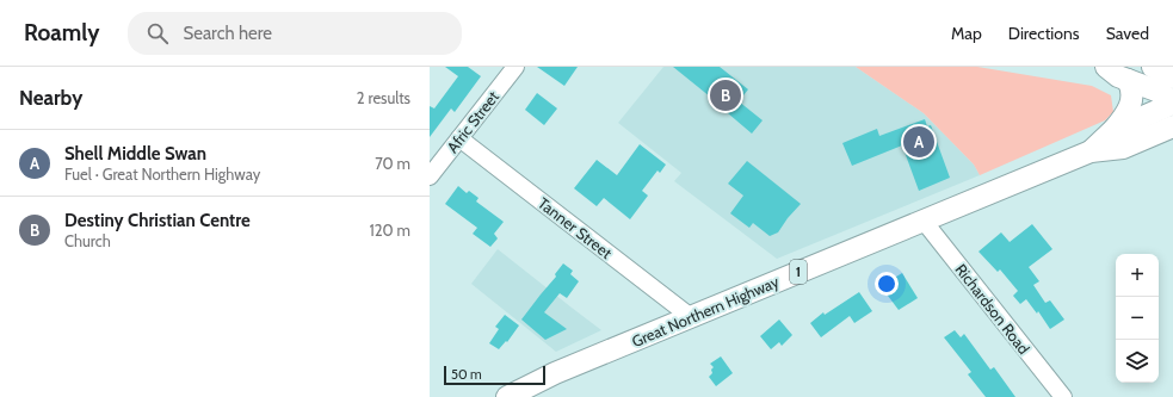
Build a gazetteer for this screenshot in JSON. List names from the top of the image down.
{
  "streets": {
    "main road": ["1", "Great Northern Highway"],
    "street": ["Afric Street", "Tanner Street", "Richardson Road"]
  },
  "crossings": [
    ["Afric Street", "Tanner Street"],
    ["Tanner Street", "Great Northern Highway"],
    ["Richardson Road", "Great Northern Highway"]
  ],
  "scale_bar": "50 m",
  "page": {
    "header": "Roamly",
    "search": "Search here",
    "nav": ["Map", "Directions", "Saved"],
    "heading": ["Nearby", "2 results"],
    "pins": ["B", "A"],
    "list": [
      {
        "mark": "A",
        "name": "Shell Middle Swan",
        "note": "Fuel · Great Northern Highway",
        "value": "70 m"
      },
      {
        "mark": "B",
        "name": "Destiny Christian Centre",
        "note": "Church",
        "value": "120 m"
      }
    ],
    "map_buttons": ["+", "−"],
    "scale": "50 m"
  }
}
